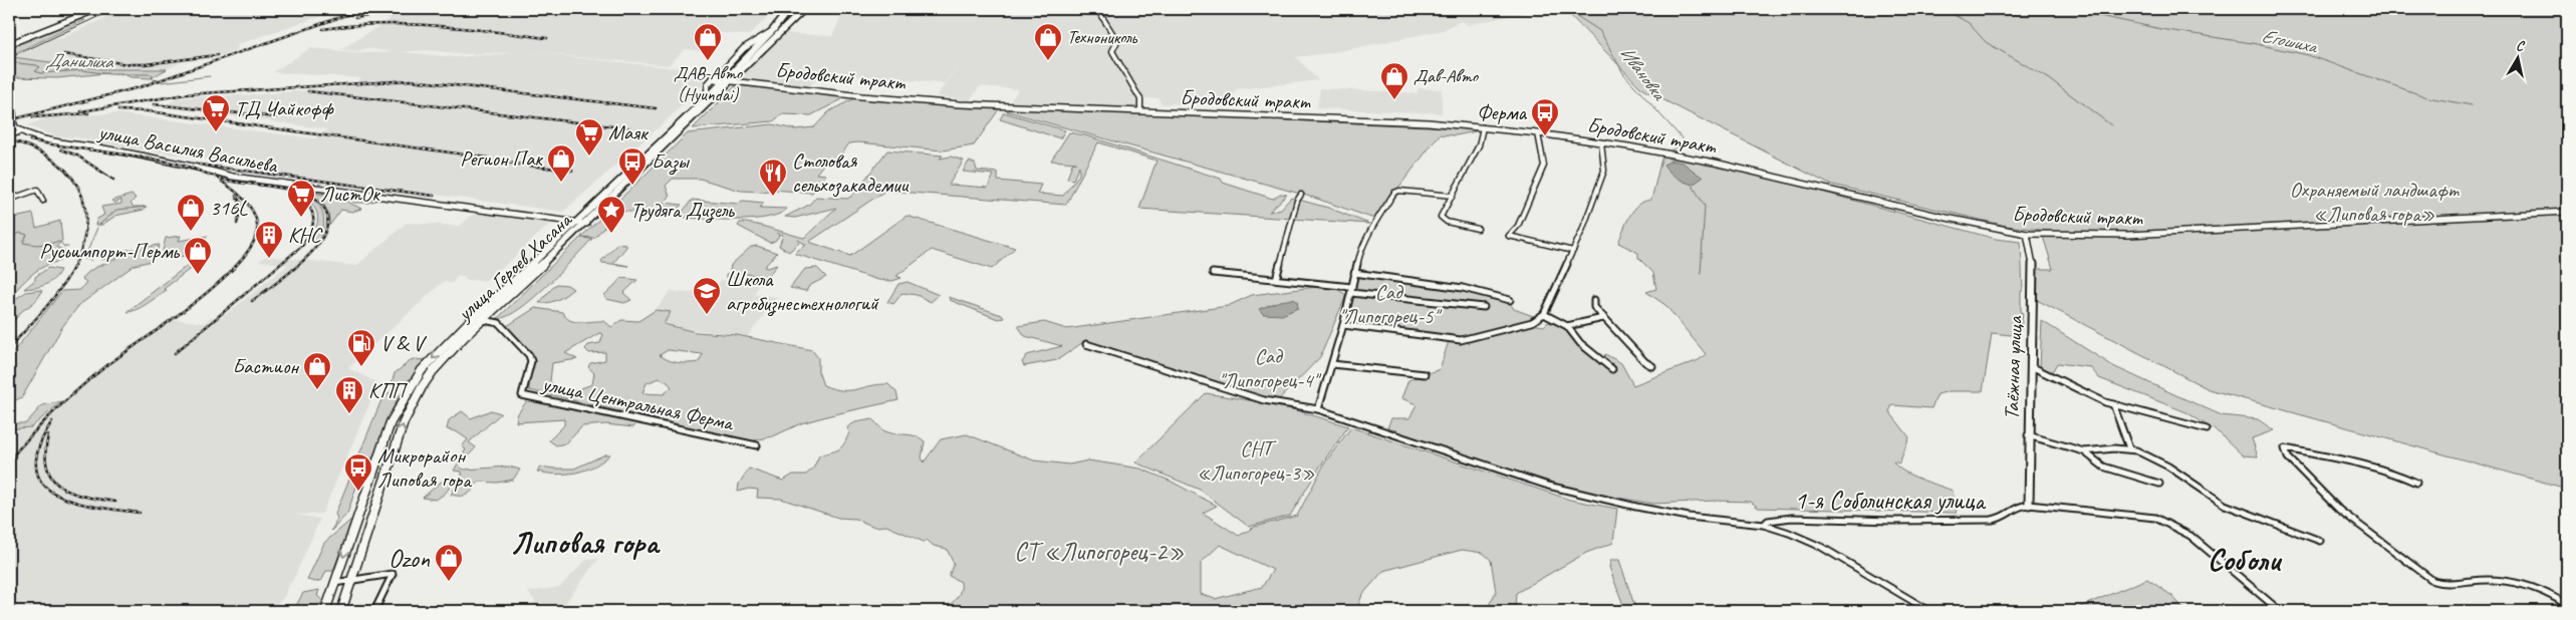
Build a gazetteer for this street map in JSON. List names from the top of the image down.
{
  "streets": {
    "main road": ["улица Героев Хасана"],
    "street": [
      "Бродовский тракт",
      "улица Василия Васильева",
      "Таёжная улица",
      "улица Центральная Ферма",
      "1-я Соболинская улица"
    ]
  },
  "crossings": [
    ["Бродовский тракт", "улица Героев Хасана"],
    ["Бродовский тракт", "Таёжная улица"],
    ["улица Василия Васильева", "улица Героев Хасана"],
    ["улица Героев Хасана", "улица Центральная Ферма"],
    ["Таёжная улица", "1-я Соболинская улица"]
  ],
  "districts": ["Липовая гора", "Соболи"],
  "water": ["Егошиха", "Данилиха", "Ивановка"],
  "parks": [
    "Охраняемый ландшафт «Липовая гора»",
    "Сад \"Липогорец-5\"",
    "Сад \"Липогорец-4\"",
    "СНТ «Липогорец-3»",
    "СТ «Липогорец-2»"
  ],
  "places": {
    "shop": [
      "ДАВ-Авто (Hyundai)",
      "Технониколь",
      "Дав-Авто",
      "Регион Пак",
      "316L",
      "Русьимпорт-Пермь",
      "Бастион",
      "Ozon"
    ],
    "supermarket": ["ТД Чайкофф", "Маяк", "ЛистОк"],
    "bus stop": ["Ферма", "Базы", "Микрорайон Липовая гора"],
    "restaurant": ["Столовая сельхозакадемии"],
    "place": ["Трудяга Дизель"],
    "building": ["КНС", "КПП"],
    "school or university": ["Школа агробизнестехнологий"],
    "fuel station": ["V & V"]
  },
  "north": "top"
}
